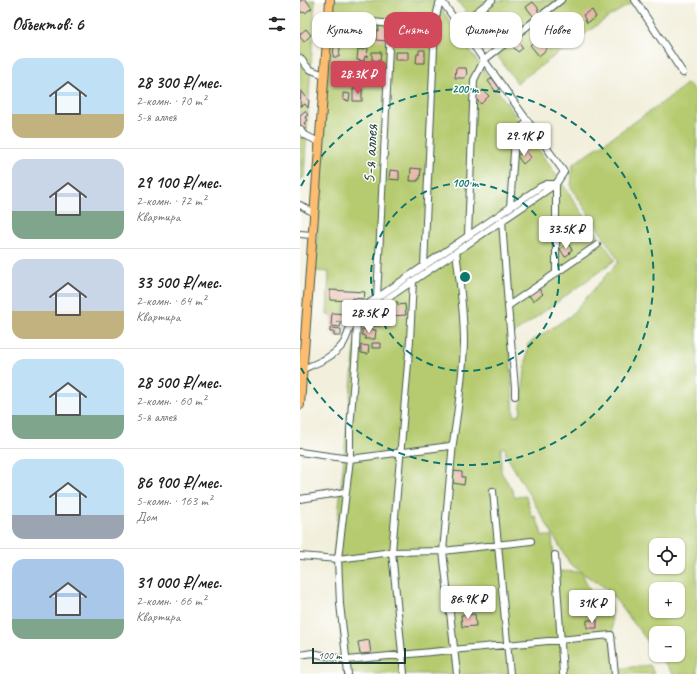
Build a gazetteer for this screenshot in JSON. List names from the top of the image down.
{
  "streets": {
    "street": ["5-я аллея"]
  },
  "scale_bar": "100 m",
  "page": {
    "heading": "Объектов: 6",
    "chip": [
      "Купить",
      "Снять",
      "Фильтры",
      "Новое"
    ],
    "list": [
      {
        "name": "28 300 ₽/мес.",
        "note": "2-комн. · 70 m² · 5-я аллея"
      },
      {
        "name": "29 100 ₽/мес.",
        "note": "2-комн. · 72 m² · Квартира"
      },
      {
        "name": "33 500 ₽/мес.",
        "note": "2-комн. · 64 m² · Квартира"
      },
      {
        "name": "28 500 ₽/мес.",
        "note": "2-комн. · 60 m² · 5-я аллея"
      },
      {
        "name": "86 900 ₽/мес.",
        "note": "5-комн. · 163 m² · Дом"
      },
      {
        "name": "31 000 ₽/мес.",
        "note": "2-комн. · 66 m² · Квартира"
      }
    ],
    "price": [
      "28.3K ₽",
      "29.1K ₽",
      "33.5K ₽",
      "28.5K ₽",
      "86.9K ₽",
      "31K ₽"
    ],
    "map_buttons": ["+", "−"],
    "scale": "100 m"
  },
  "rings": ["200 m", "100 m"]
}
